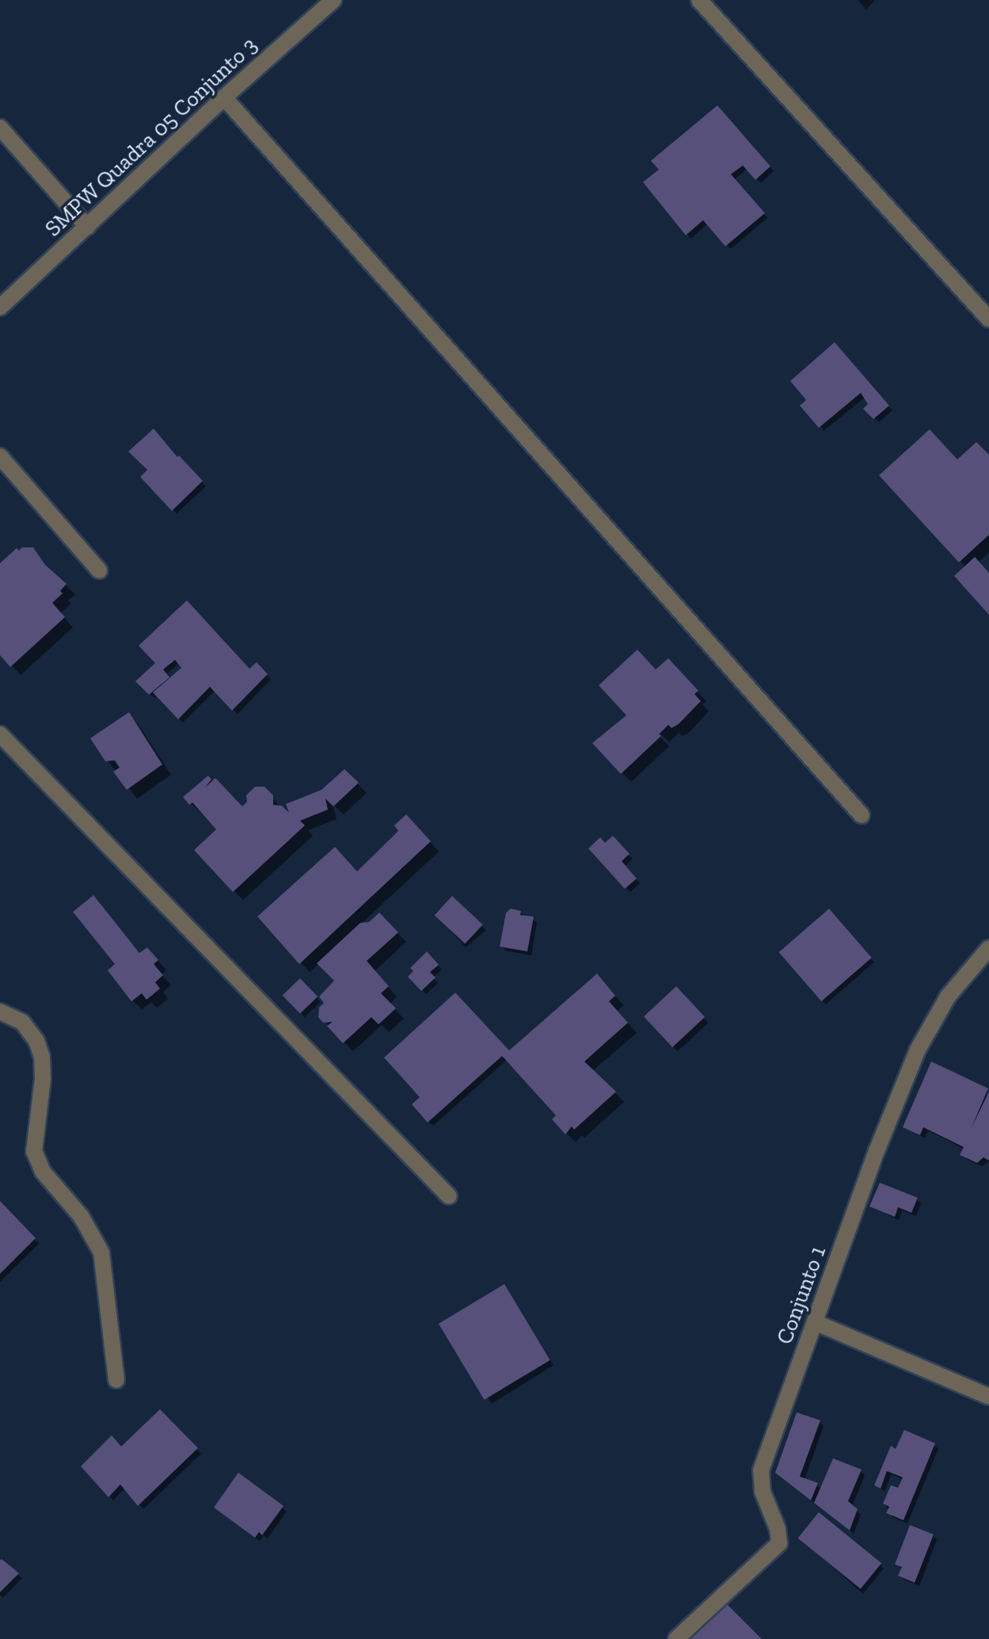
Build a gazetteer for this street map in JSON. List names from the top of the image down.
{
  "streets": {
    "street": ["SMPW Quadra 05 Conjunto 3", "Conjunto 1"]
  }
}
